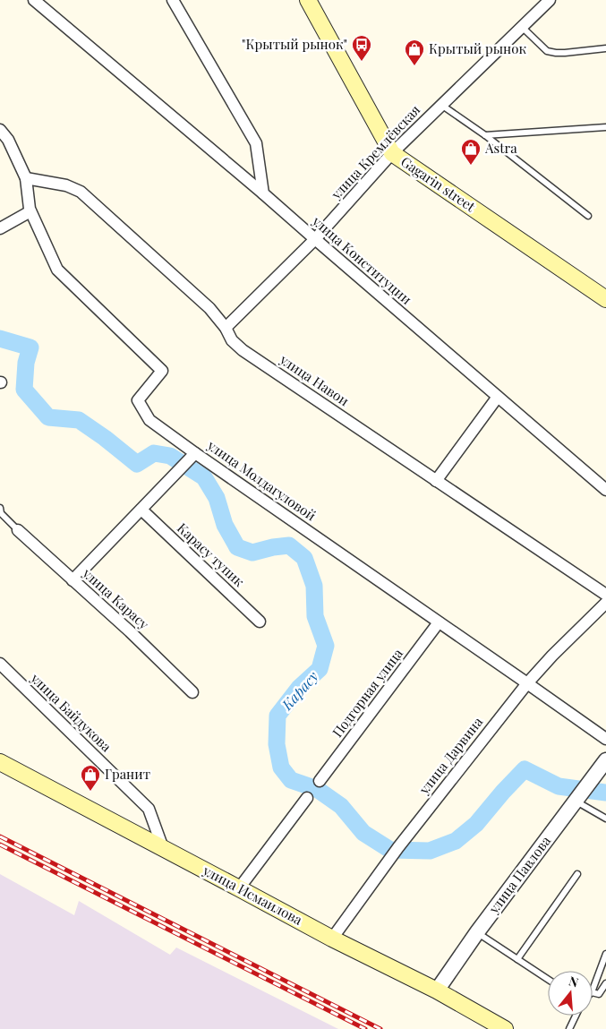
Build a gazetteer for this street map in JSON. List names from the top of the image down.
{
  "streets": {
    "main road": ["Gagarin street", "улица Исмаилова"],
    "street": [
      "улица Кремлёвская",
      "улица Конституции",
      "улица Навои",
      "улица Молдагуловой",
      "Карасу тупик",
      "улица Карасу",
      "Подгорная улица",
      "улица Байдукова",
      "улица Дарвина",
      "улица Павлова"
    ]
  },
  "crossings": [
    ["улица Кремлёвская", "Gagarin street"],
    ["улица Кремлёвская", "улица Конституции"],
    ["улица Кремлёвская", "улица Навои"],
    ["улица Навои", "улица Молдагуловой"],
    ["улица Молдагуловой", "Подгорная улица"],
    ["улица Молдагуловой", "улица Дарвина"],
    ["улица Байдукова", "улица Исмаилова"],
    ["улица Дарвина", "улица Исмаилова"],
    ["улица Павлова", "улица Исмаилова"]
  ],
  "water": ["Карасу"],
  "places": {
    "bus stop": ["\"Крытый рынок\""],
    "shop": ["Крытый рынок", "Astra", "Гранит"]
  },
  "north": "top"
}
